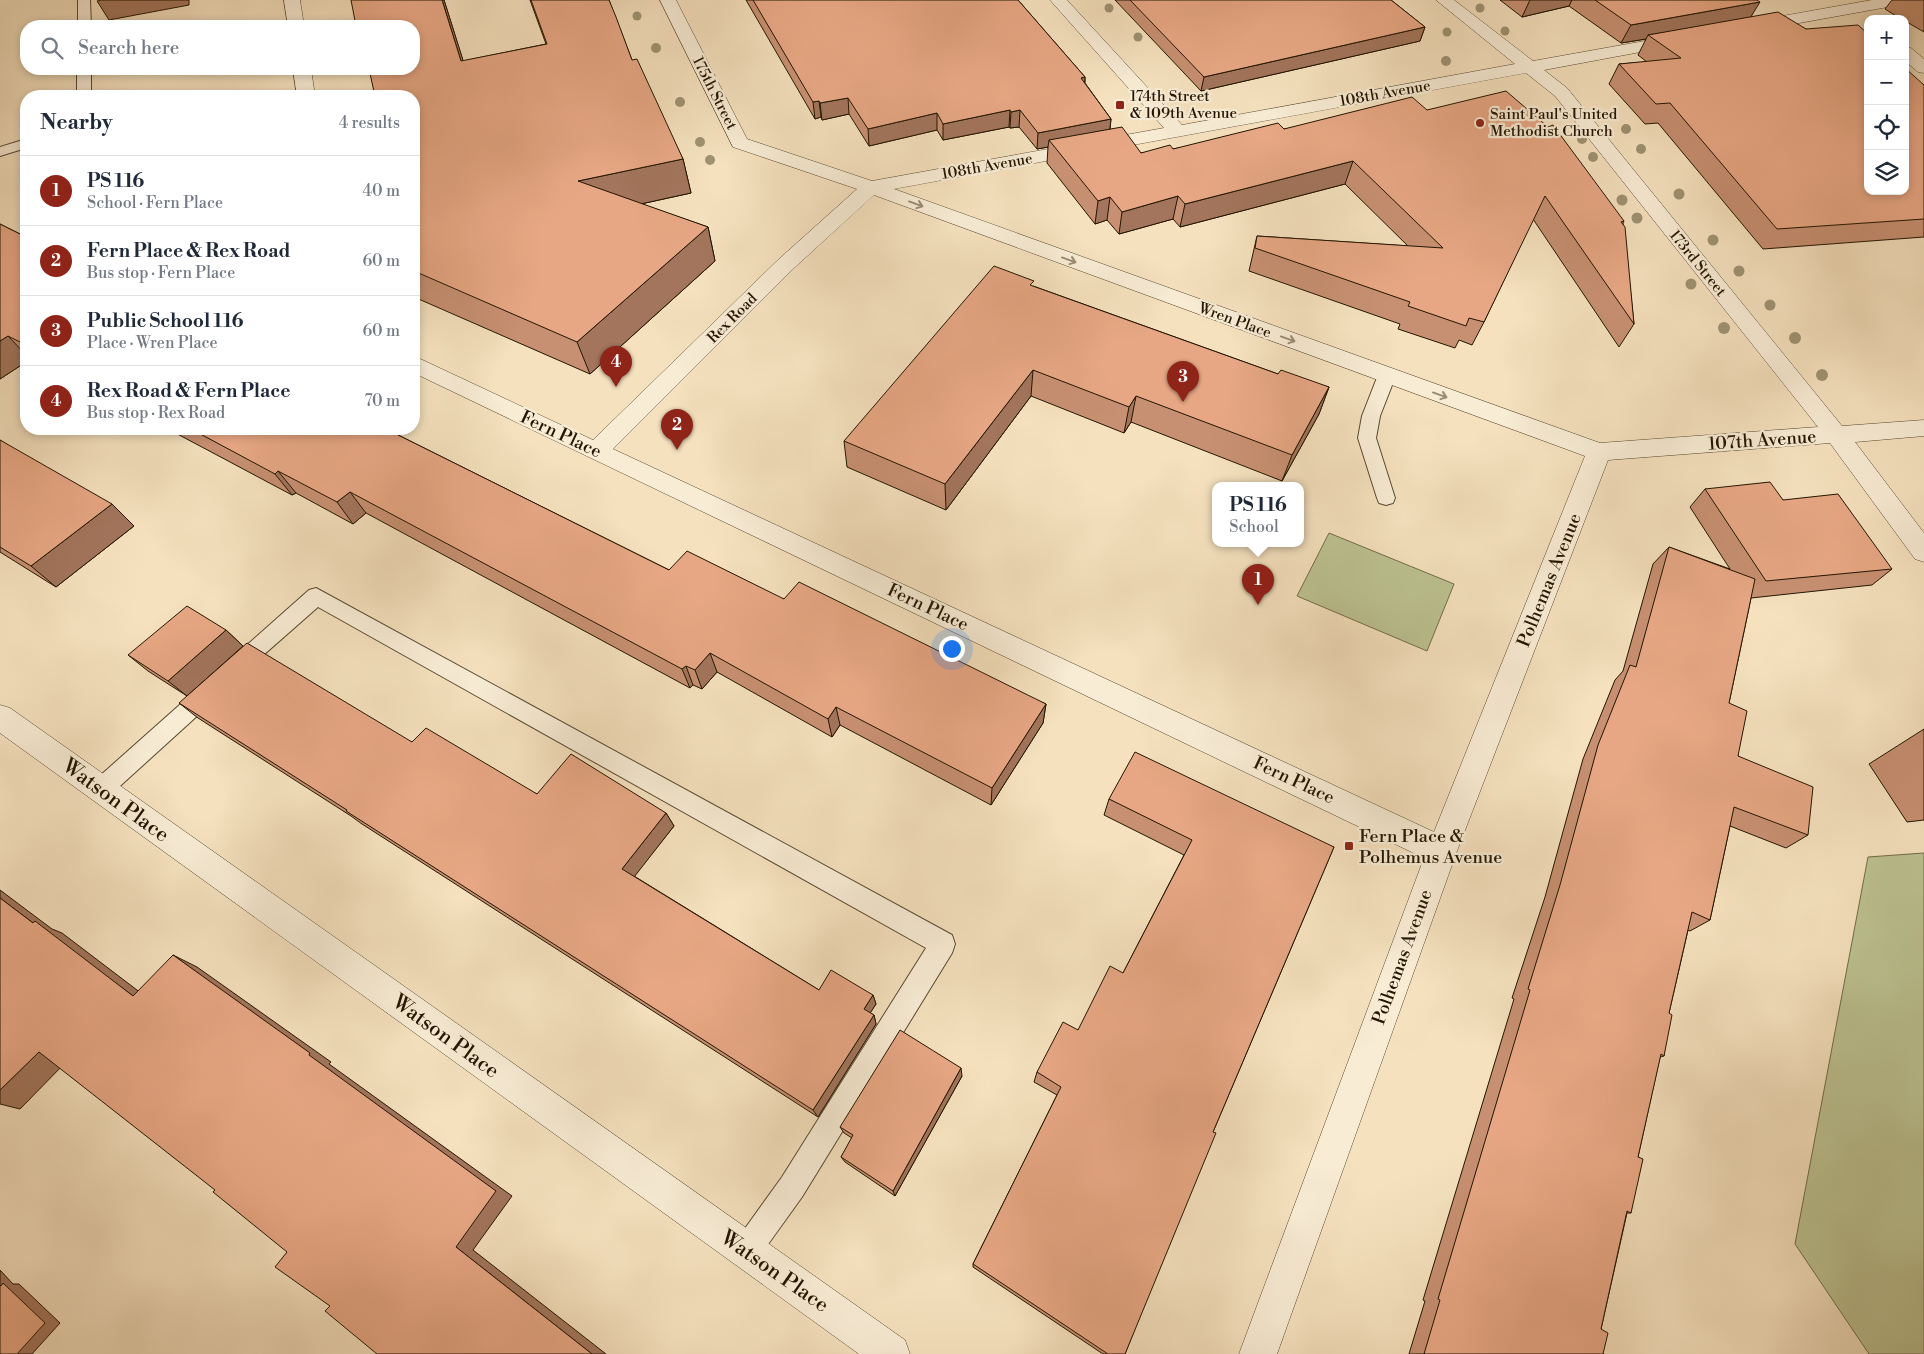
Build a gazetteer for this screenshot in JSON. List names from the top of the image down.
{
  "streets": {
    "street": [
      "175th Street",
      "108th Avenue",
      "173rd Street",
      "Rex Road",
      "Wren Place",
      "Fern Place",
      "107th Avenue",
      "Polhemas Avenue",
      "Watson Place"
    ]
  },
  "crossings": [
    ["175th Street", "108th Avenue"],
    ["175th Street", "Rex Road"],
    ["175th Street", "Wren Place"],
    ["108th Avenue", "173rd Street"],
    ["108th Avenue", "Rex Road"],
    ["108th Avenue", "Wren Place"],
    ["173rd Street", "107th Avenue"],
    ["Rex Road", "Wren Place"],
    ["Rex Road", "Fern Place"],
    ["Wren Place", "107th Avenue"],
    ["Wren Place", "Polhemas Avenue"],
    ["Fern Place", "Polhemas Avenue"],
    ["107th Avenue", "Polhemas Avenue"]
  ],
  "one_way": ["Wren Place"],
  "places": {
    "transit": ["174th Street & 109th Avenue", "Fern Place & Polhemus Avenue"],
    "other": ["Saint Paul's United Methodist Church"]
  },
  "page": {
    "map_buttons": ["+", "−"],
    "search": "Search here",
    "heading": ["Nearby", "4 results"],
    "list": [
      {
        "mark": "1",
        "name": "PS 116",
        "note": "School · Fern Place",
        "value": "40 m"
      },
      {
        "mark": "2",
        "name": "Fern Place & Rex Road",
        "note": "Bus stop · Fern Place",
        "value": "60 m"
      },
      {
        "mark": "3",
        "name": "Public School 116",
        "note": "Place · Wren Place",
        "value": "60 m"
      },
      {
        "mark": "4",
        "name": "Rex Road & Fern Place",
        "note": "Bus stop · Rex Road",
        "value": "70 m"
      }
    ],
    "pins": [
      "4",
      "3",
      "2",
      "1"
    ],
    "popup": ["PS 116", "School"]
  }
}
